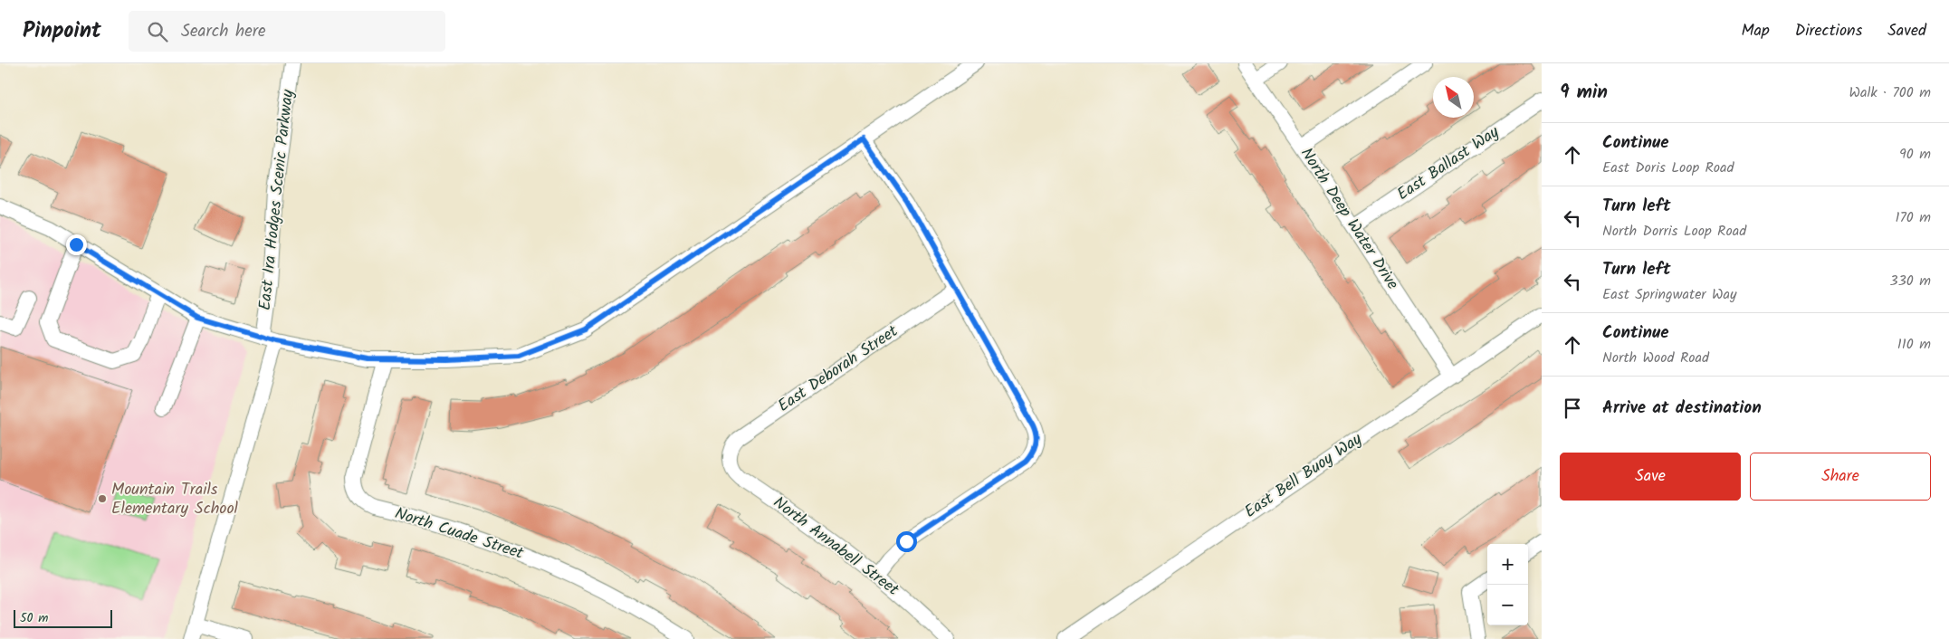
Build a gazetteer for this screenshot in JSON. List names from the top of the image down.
{
  "streets": {
    "street": [
      "East Ballast Way",
      "East Ira Hodges Scenic Parkway",
      "North Deep Water Drive",
      "East Deborah Street",
      "East Bell Buoy Way",
      "North Cuade Street",
      "North Annabell Street"
    ]
  },
  "crossings": [
    ["East Ballast Way", "North Deep Water Drive"],
    ["North Deep Water Drive", "East Bell Buoy Way"],
    ["East Deborah Street", "North Annabell Street"]
  ],
  "places": ["Mountain Trails Elementary School"],
  "scale_bar": "50 m",
  "north": "top left",
  "page": {
    "header": "Pinpoint",
    "search": "Search here",
    "nav": ["Map", "Directions", "Saved"],
    "heading": ["9 min", "Walk · 700 m"],
    "list": [
      ["Continue", "East Doris Loop Road", "90 m"],
      ["Turn left", "North Dorris Loop Road", "170 m"],
      ["Turn left", "East Springwater Way", "330 m"],
      ["Continue", "North Wood Road", "110 m"],
      "Arrive at destination"
    ],
    "buttons": ["Save", "Share"],
    "map_buttons": ["+", "−"],
    "scale": "50 m"
  }
}
